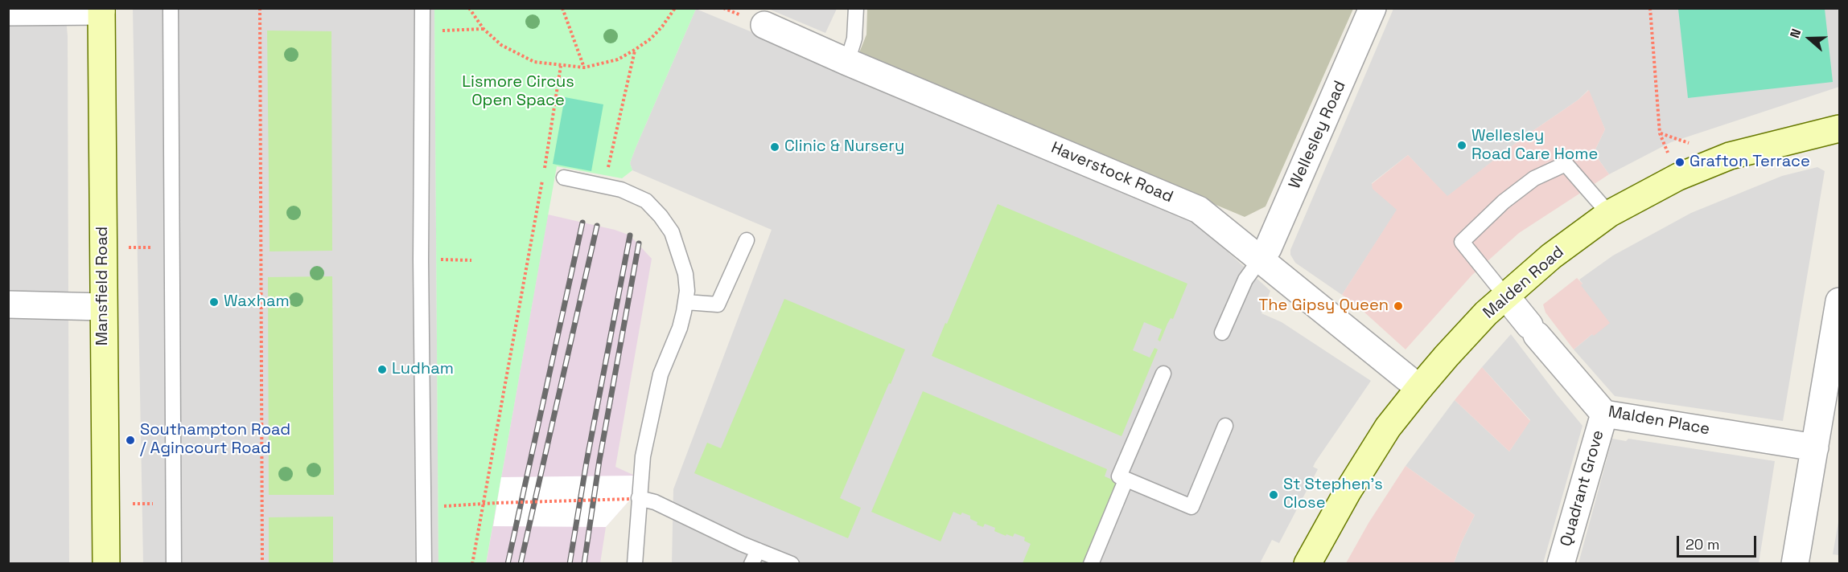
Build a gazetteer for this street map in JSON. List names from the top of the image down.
{
  "streets": {
    "main road": ["Malden Road", "Mansfield Road"],
    "street": [
      "Wellesley Road",
      "Haverstock Road",
      "Malden Place",
      "Quadrant Grove"
    ]
  },
  "crossings": [
    ["Wellesley Road", "Haverstock Road"],
    ["Haverstock Road", "Malden Road"],
    ["Malden Road", "Malden Place"],
    ["Malden Place", "Quadrant Grove"]
  ],
  "parks": ["Lismore Circus Open Space"],
  "places": [
    "Wellesley Road Care Home",
    "Clinic & Nursery",
    "Grafton Terrace",
    "Waxham",
    "The Gipsy Queen",
    "Ludham",
    "Southampton Road / Agincourt Road",
    "St Stephen's Close"
  ],
  "scale_bar": "20 m",
  "north": "left"
}
